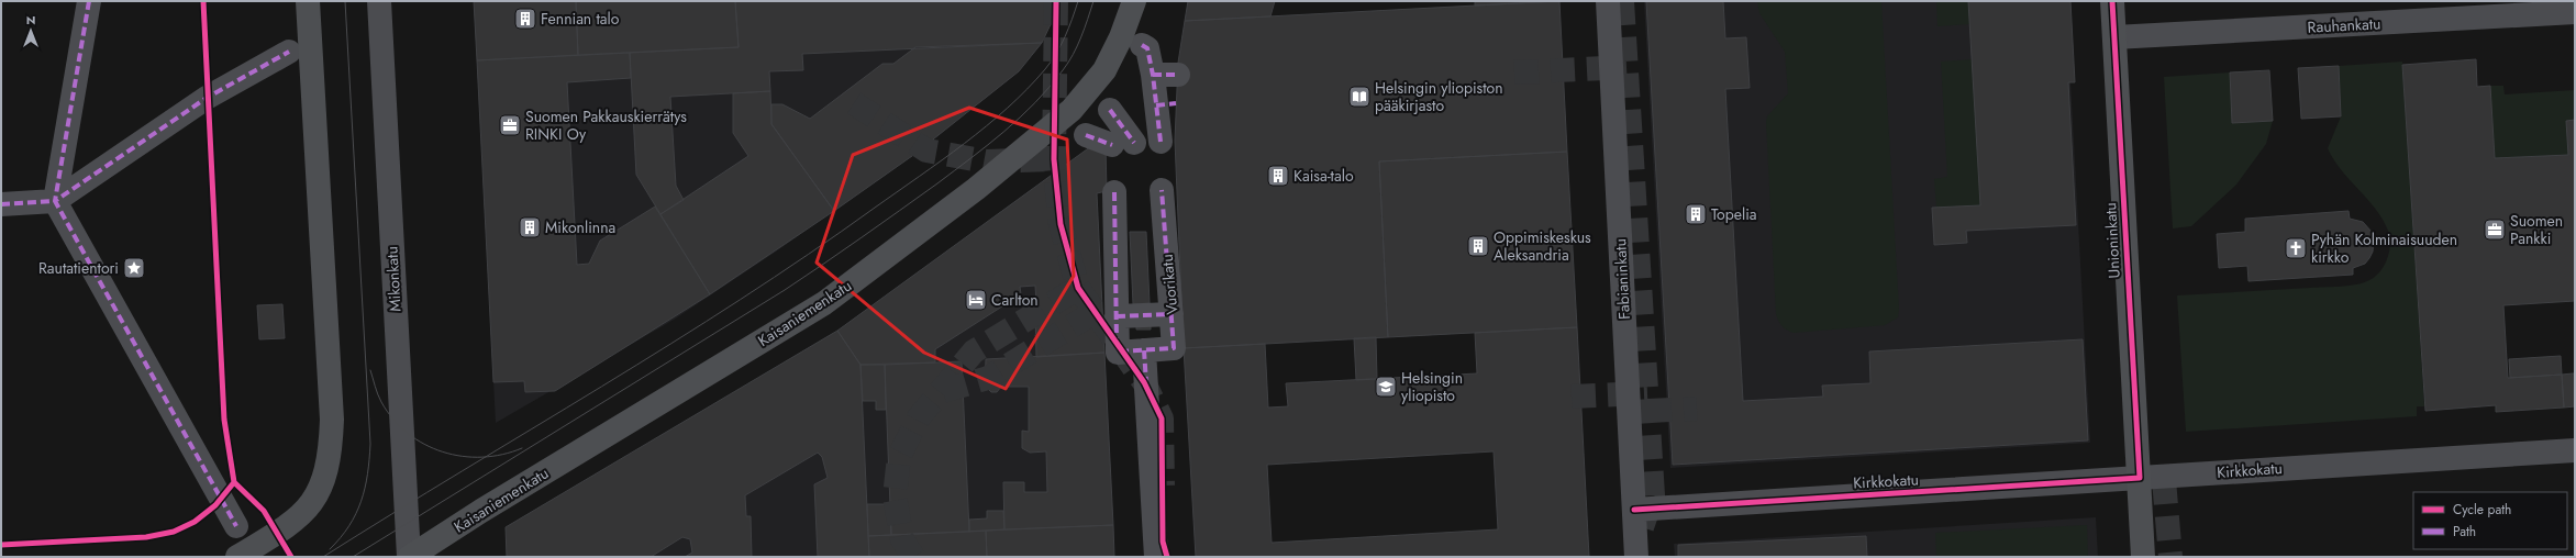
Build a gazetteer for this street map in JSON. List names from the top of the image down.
{
  "streets": {
    "main road": ["Unioninkatu", "Kaisaniemenkatu"],
    "street": [
      "Rauhankatu",
      "Mikonkatu",
      "Fabianinkatu",
      "Vuorikatu",
      "Kirkkokatu"
    ]
  },
  "crossings": [
    ["Rauhankatu", "Unioninkatu"],
    ["Unioninkatu", "Kirkkokatu"],
    ["Mikonkatu", "Kaisaniemenkatu"],
    ["Fabianinkatu", "Kirkkokatu"]
  ],
  "places": {
    "building": [
      "Fennian talo",
      "Kaisa-talo",
      "Topelia",
      "Mikonlinna",
      "Oppimiskeskus Aleksandria"
    ],
    "library": ["Helsingin yliopiston pääkirjasto"],
    "office": ["Suomen Pakkauskierrätys RINKI Oy", "Suomen Pankki"],
    "church": ["Pyhän Kolminaisuuden kirkko"],
    "place": ["Rautatientori"],
    "hotel": ["Carlton"],
    "school or university": ["Helsingin yliopisto"]
  },
  "legend": ["Cycle path", "Path"],
  "north": "top"
}
